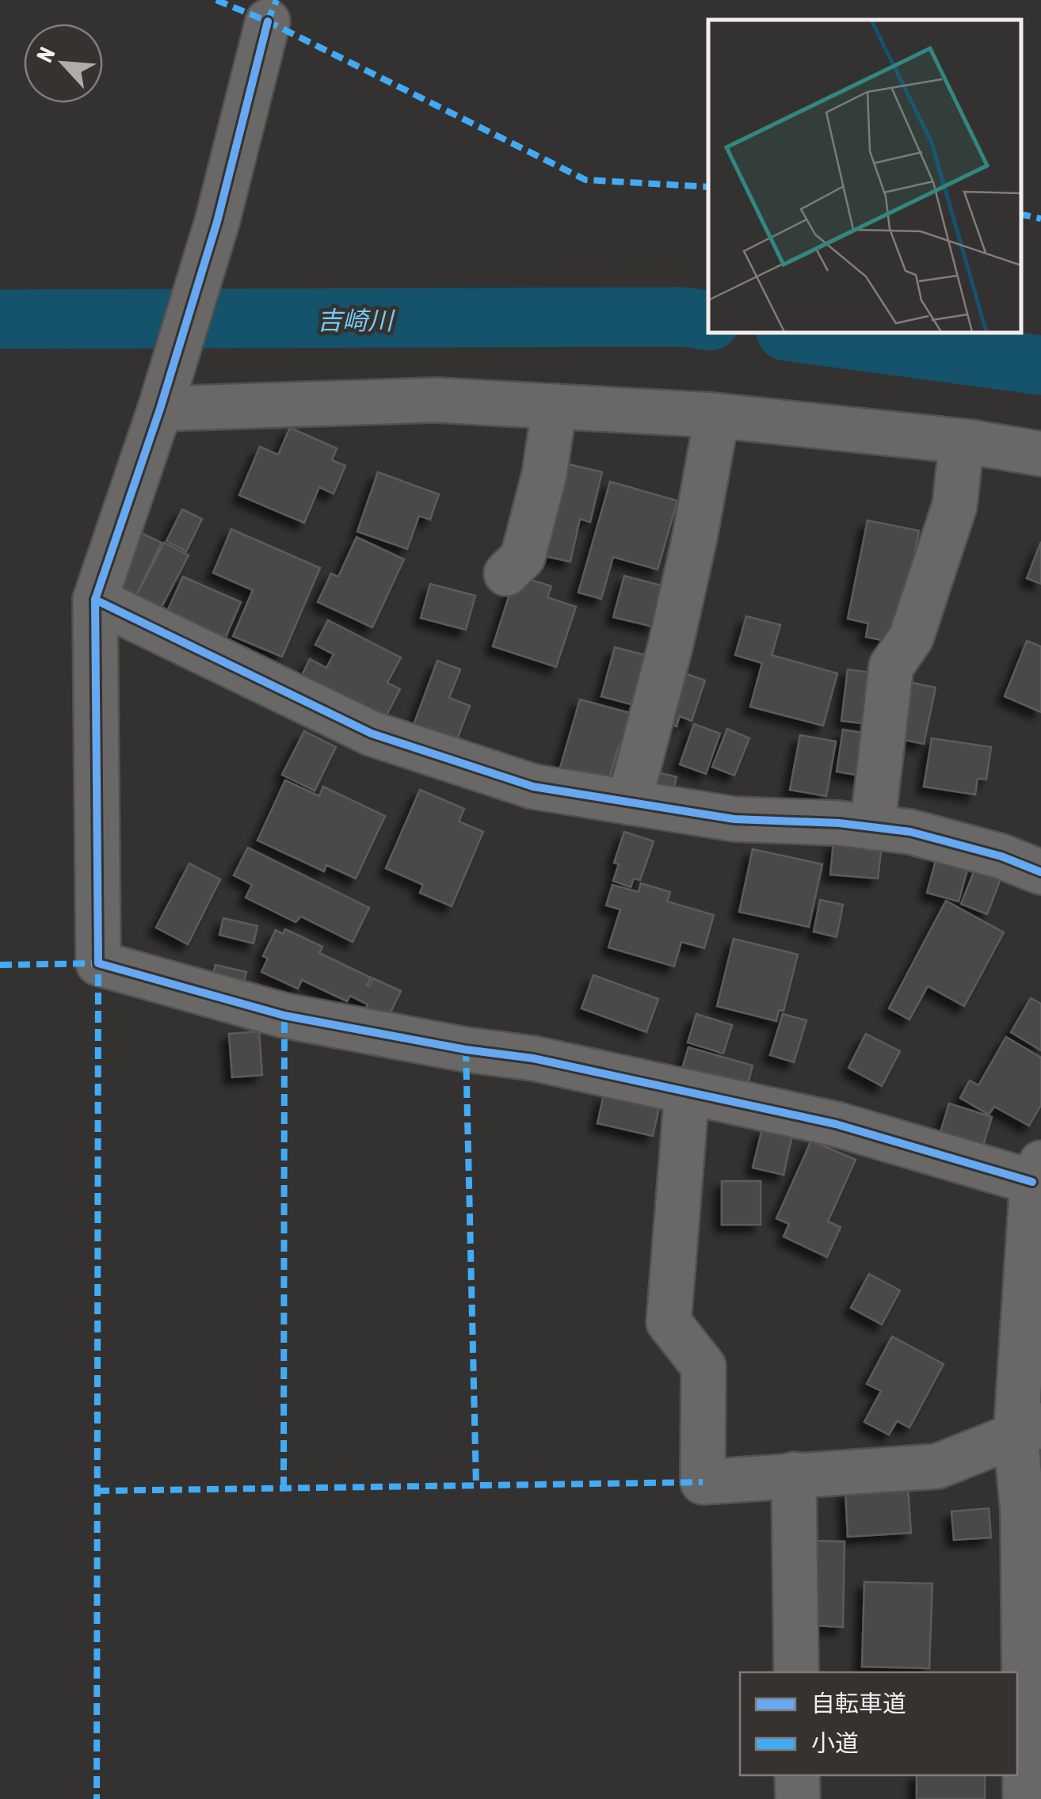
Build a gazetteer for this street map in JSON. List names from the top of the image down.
{
  "water": ["吉崎川"],
  "legend": ["自転車道", "小道"],
  "north": "top left"
}
